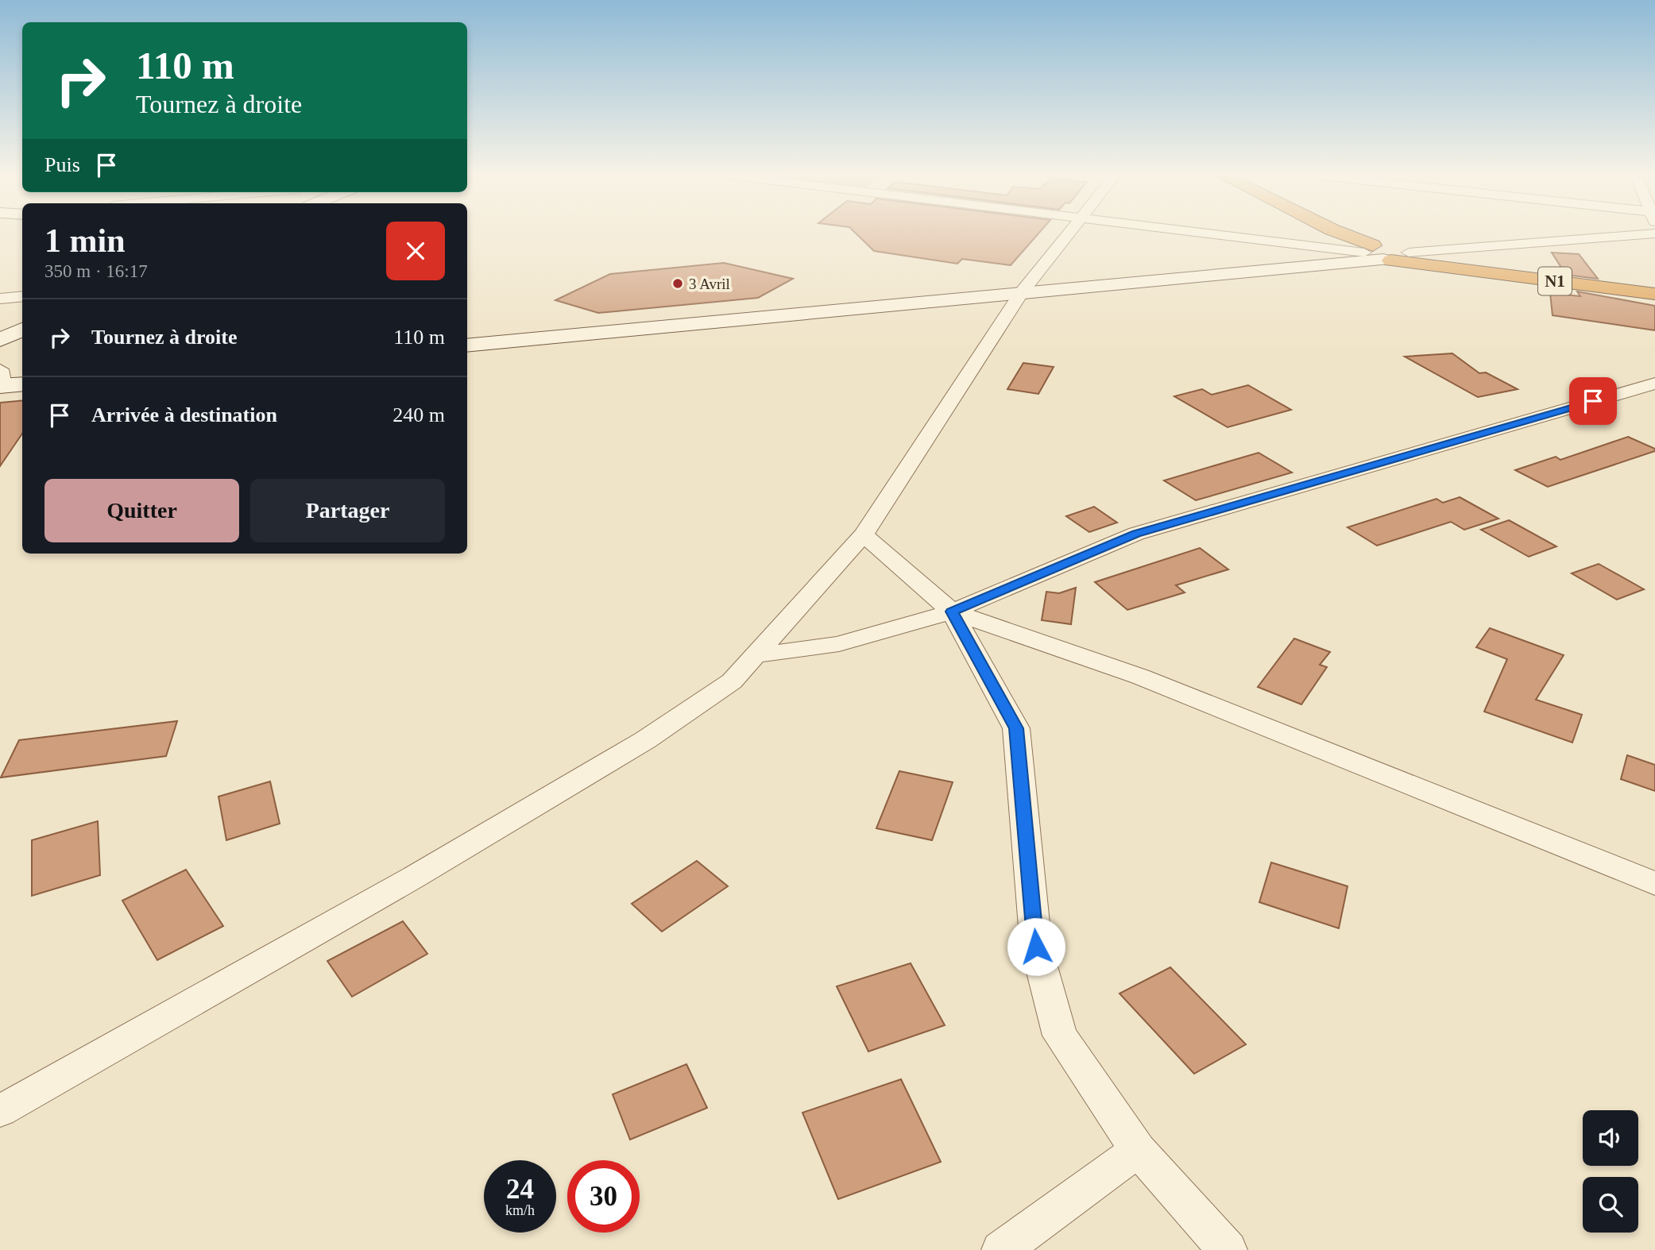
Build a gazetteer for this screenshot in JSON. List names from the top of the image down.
{
  "streets": {
    "highway": ["N1"]
  },
  "places": ["3 Avril"],
  "page": {
    "turn": ["110 m", "Tournez à droite"],
    "then": "Puis",
    "heading": ["1 min", "350 m · 16:17"],
    "list": [
      {
        "name": "Tournez à droite",
        "value": "110 m"
      },
      {
        "name": "Arrivée à destination",
        "value": "240 m"
      }
    ],
    "buttons": ["Quitter", "Partager"],
    "speed": "24 km/h",
    "limit": "30"
  }
}
